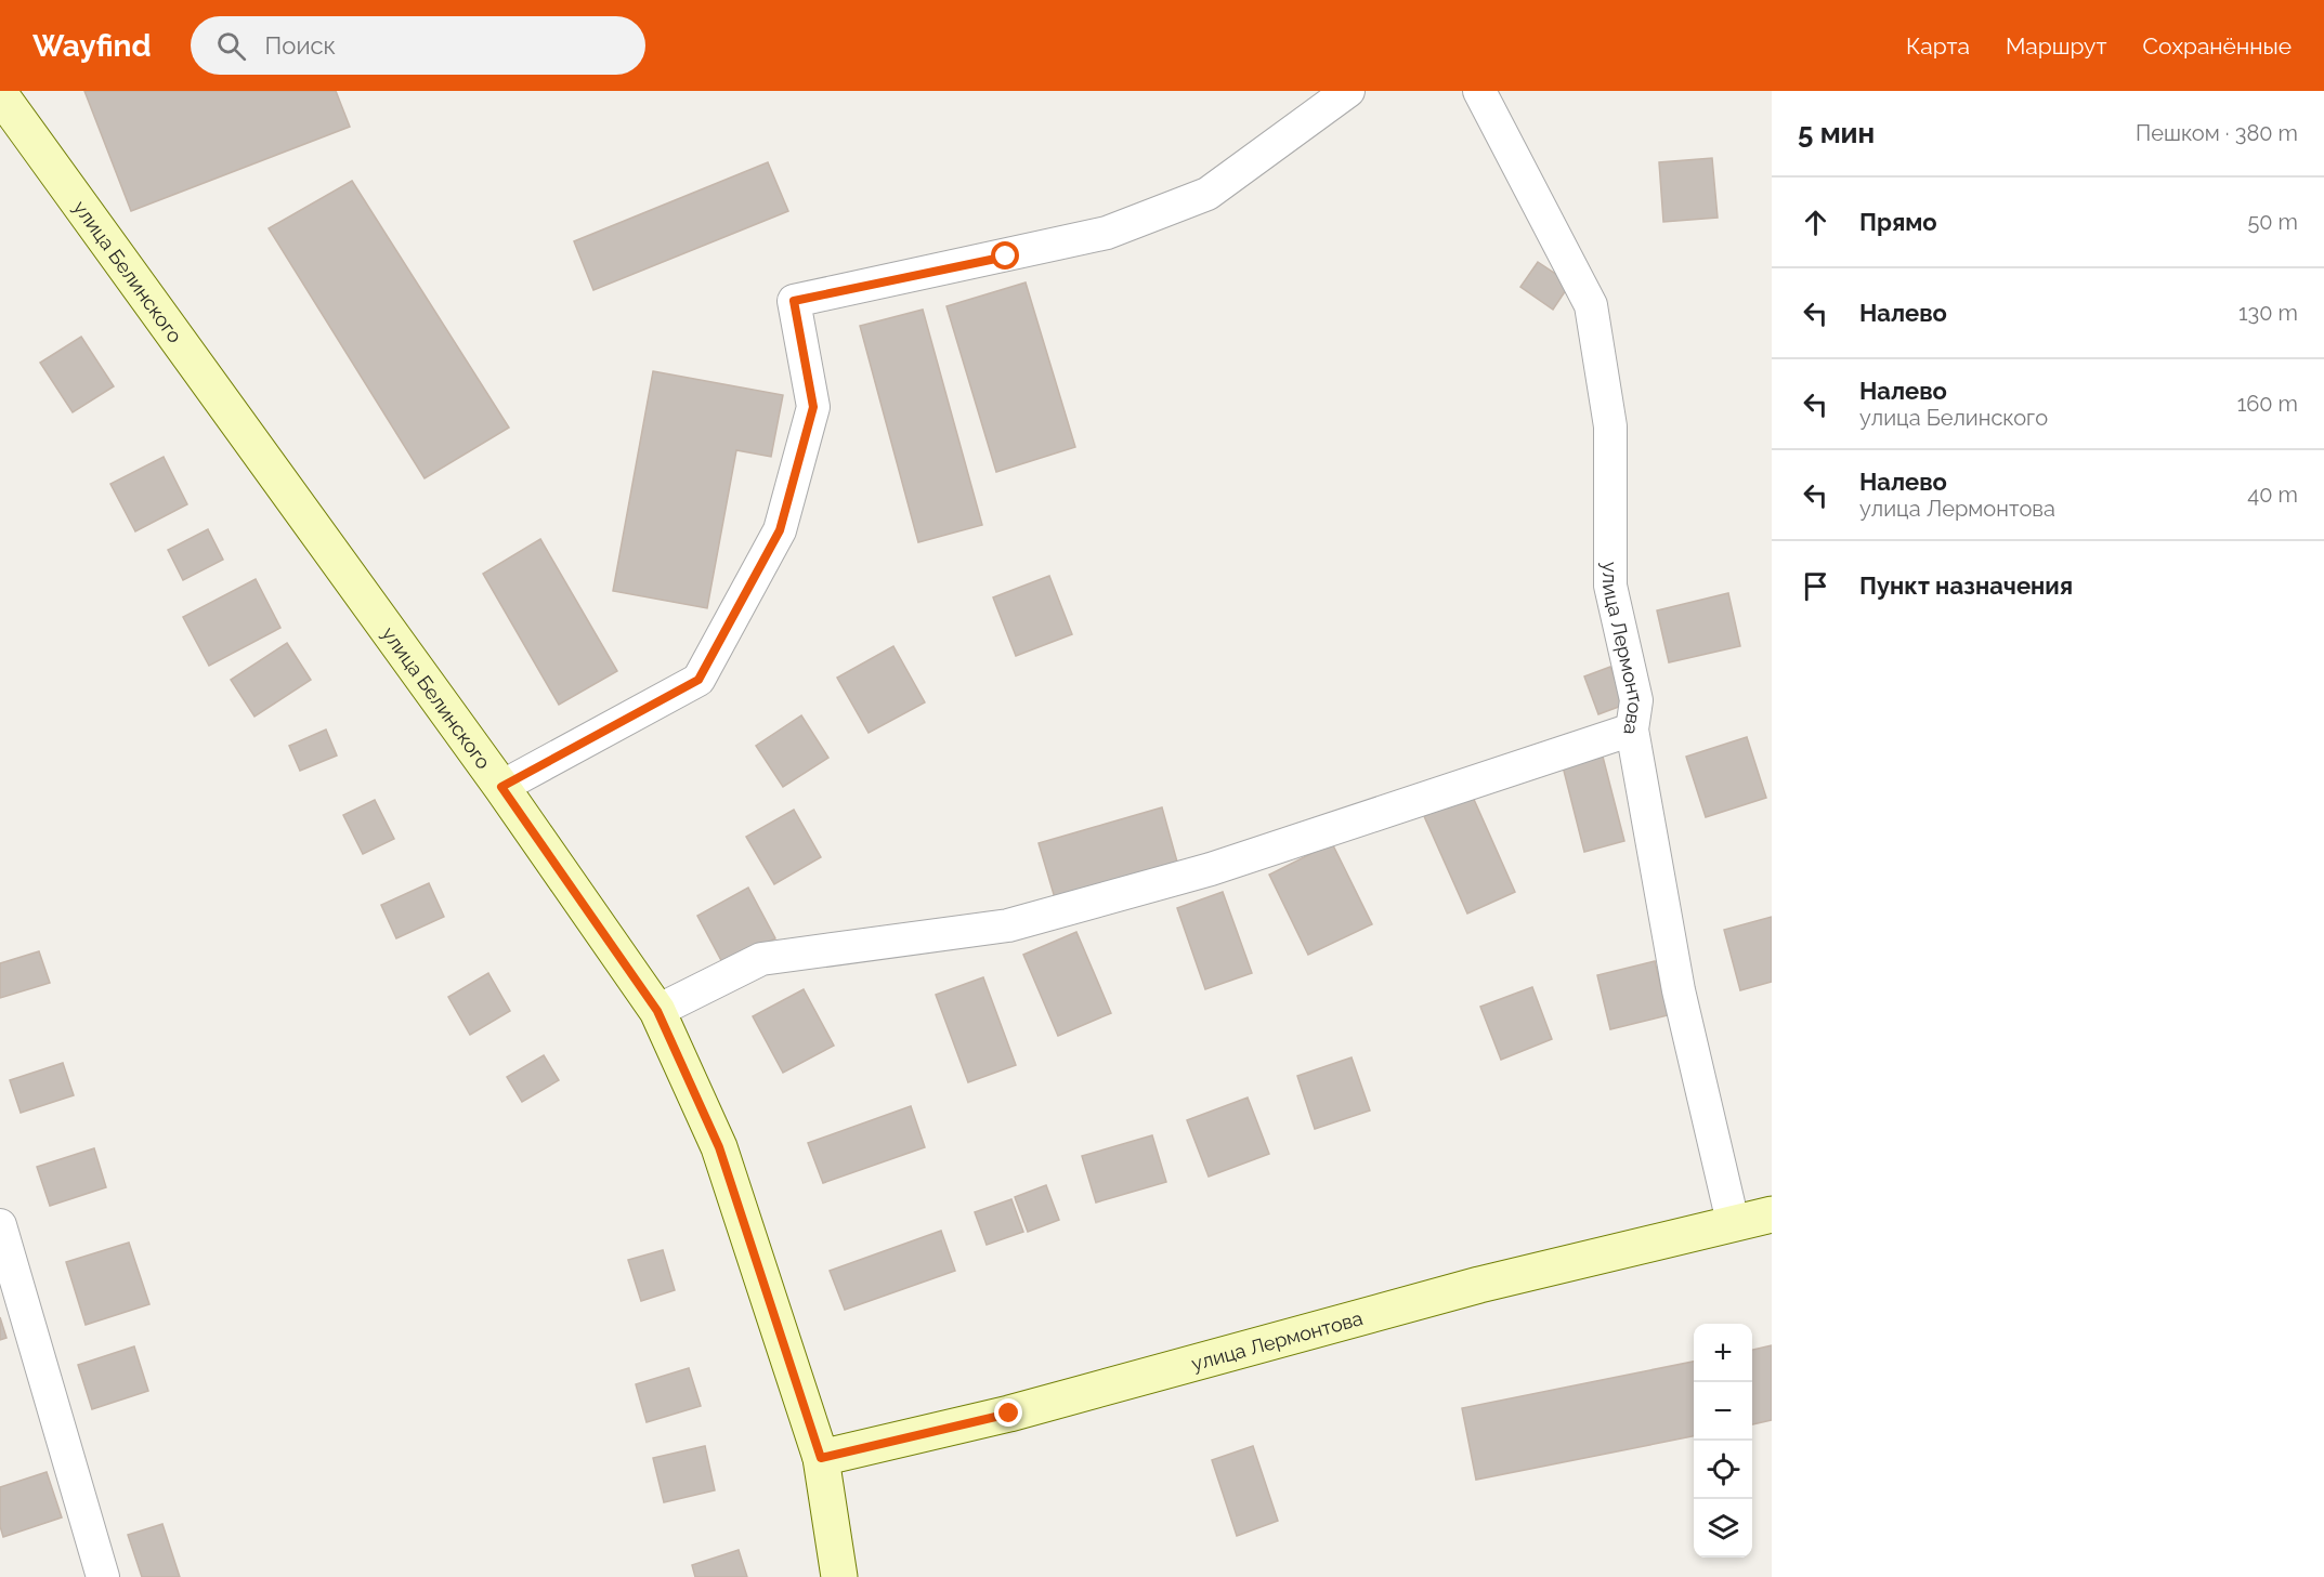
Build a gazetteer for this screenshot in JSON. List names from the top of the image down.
{
  "streets": {
    "street": ["улица Белинского", "улица Лермонтова"]
  },
  "crossings": [
    ["улица Белинского", "улица Лермонтова"]
  ],
  "page": {
    "header": "Wayfind",
    "search": "Поиск",
    "nav": ["Карта", "Маршрут", "Сохранённые"],
    "heading": ["5 мин", "Пешком · 380 m"],
    "list": [
      ["Прямо", "50 m"],
      ["Налево", "130 m"],
      ["Налево", "улица Белинского", "160 m"],
      ["Налево", "улица Лермонтова", "40 m"],
      "Пункт назначения"
    ],
    "map_buttons": ["+", "−"]
  }
}
